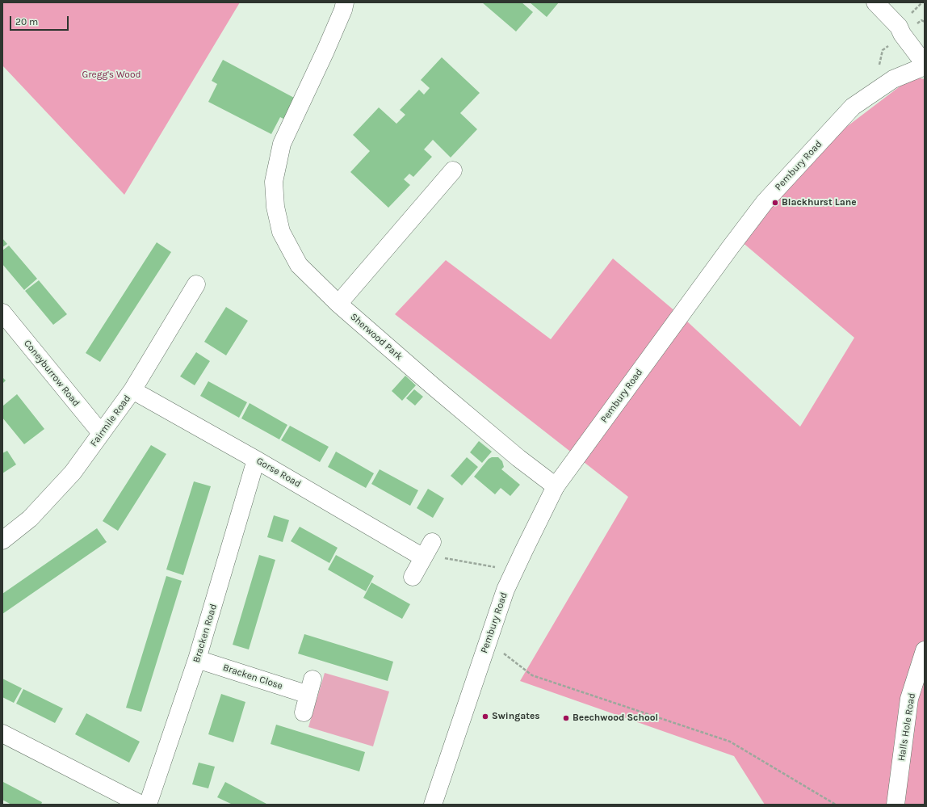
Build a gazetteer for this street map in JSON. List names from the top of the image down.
{
  "streets": {
    "street": [
      "Pembury Road",
      "Sherwood Park",
      "Coneyburrow Road",
      "Fairmile Road",
      "Gorse Road",
      "Bracken Road",
      "Bracken Close",
      "Halls Hole Road"
    ]
  },
  "crossings": [
    ["Pembury Road", "Sherwood Park"],
    ["Coneyburrow Road", "Fairmile Road"],
    ["Fairmile Road", "Gorse Road"],
    ["Gorse Road", "Bracken Road"],
    ["Bracken Road", "Bracken Close"]
  ],
  "parks": ["Gregg's Wood"],
  "places": ["Blackhurst Lane", "Swingates", "Beechwood School"],
  "scale_bar": "20 m"
}
